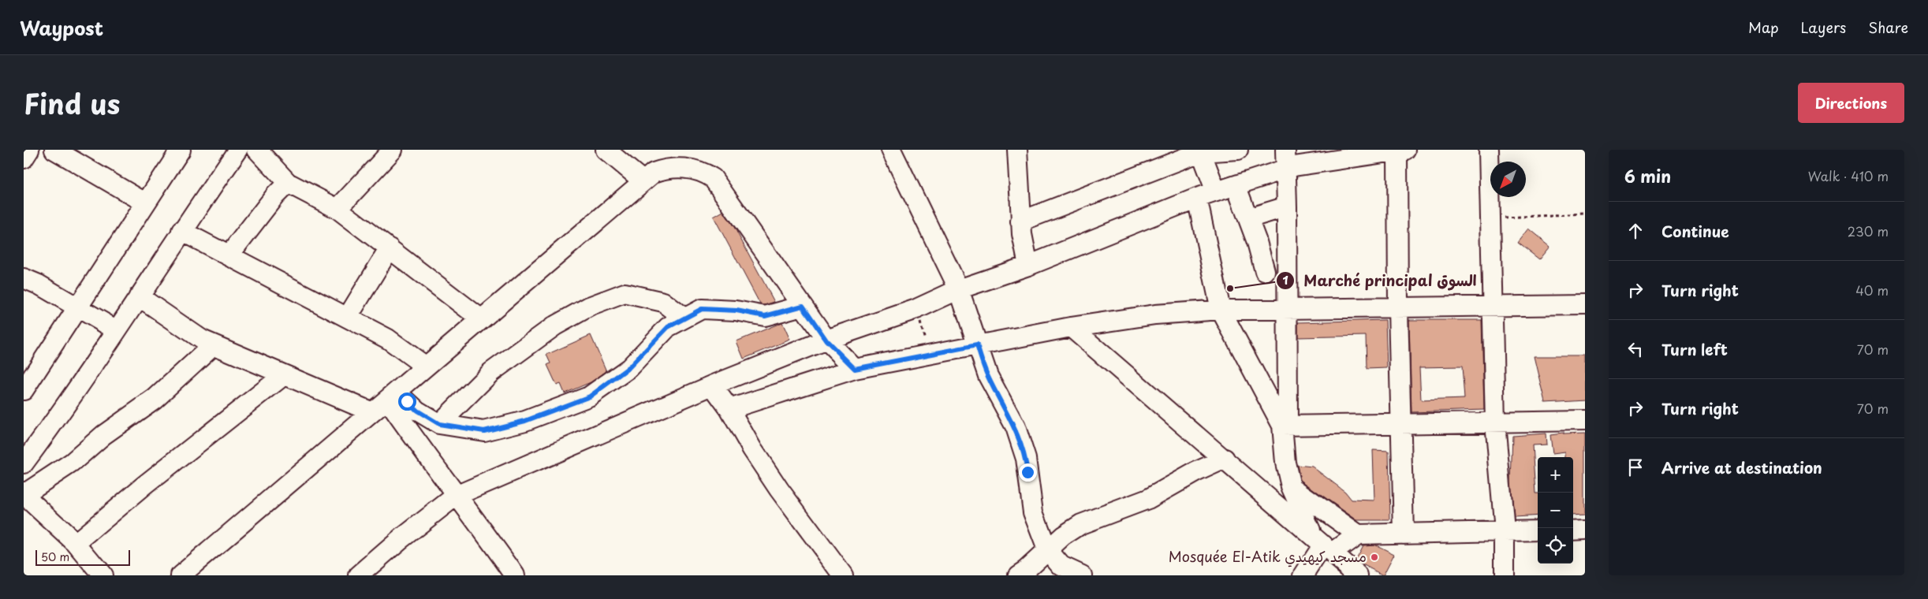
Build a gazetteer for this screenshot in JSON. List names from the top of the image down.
{
  "places": ["Marché principal السوق", "Mosquée El-Atik مسجد كيهيدي"],
  "scale_bar": "50 m",
  "north": "bottom left",
  "page": {
    "header": "Waypost",
    "nav": ["Map", "Layers", "Share"],
    "title": "Find us",
    "buttons": "Directions",
    "heading": ["6 min", "Walk · 410 m"],
    "list": [
      ["Continue", "230 m"],
      ["Turn right", "40 m"],
      ["Turn left", "70 m"],
      ["Turn right", "70 m"],
      "Arrive at destination"
    ],
    "map_buttons": ["+", "−"],
    "scale": "50 m"
  }
}
